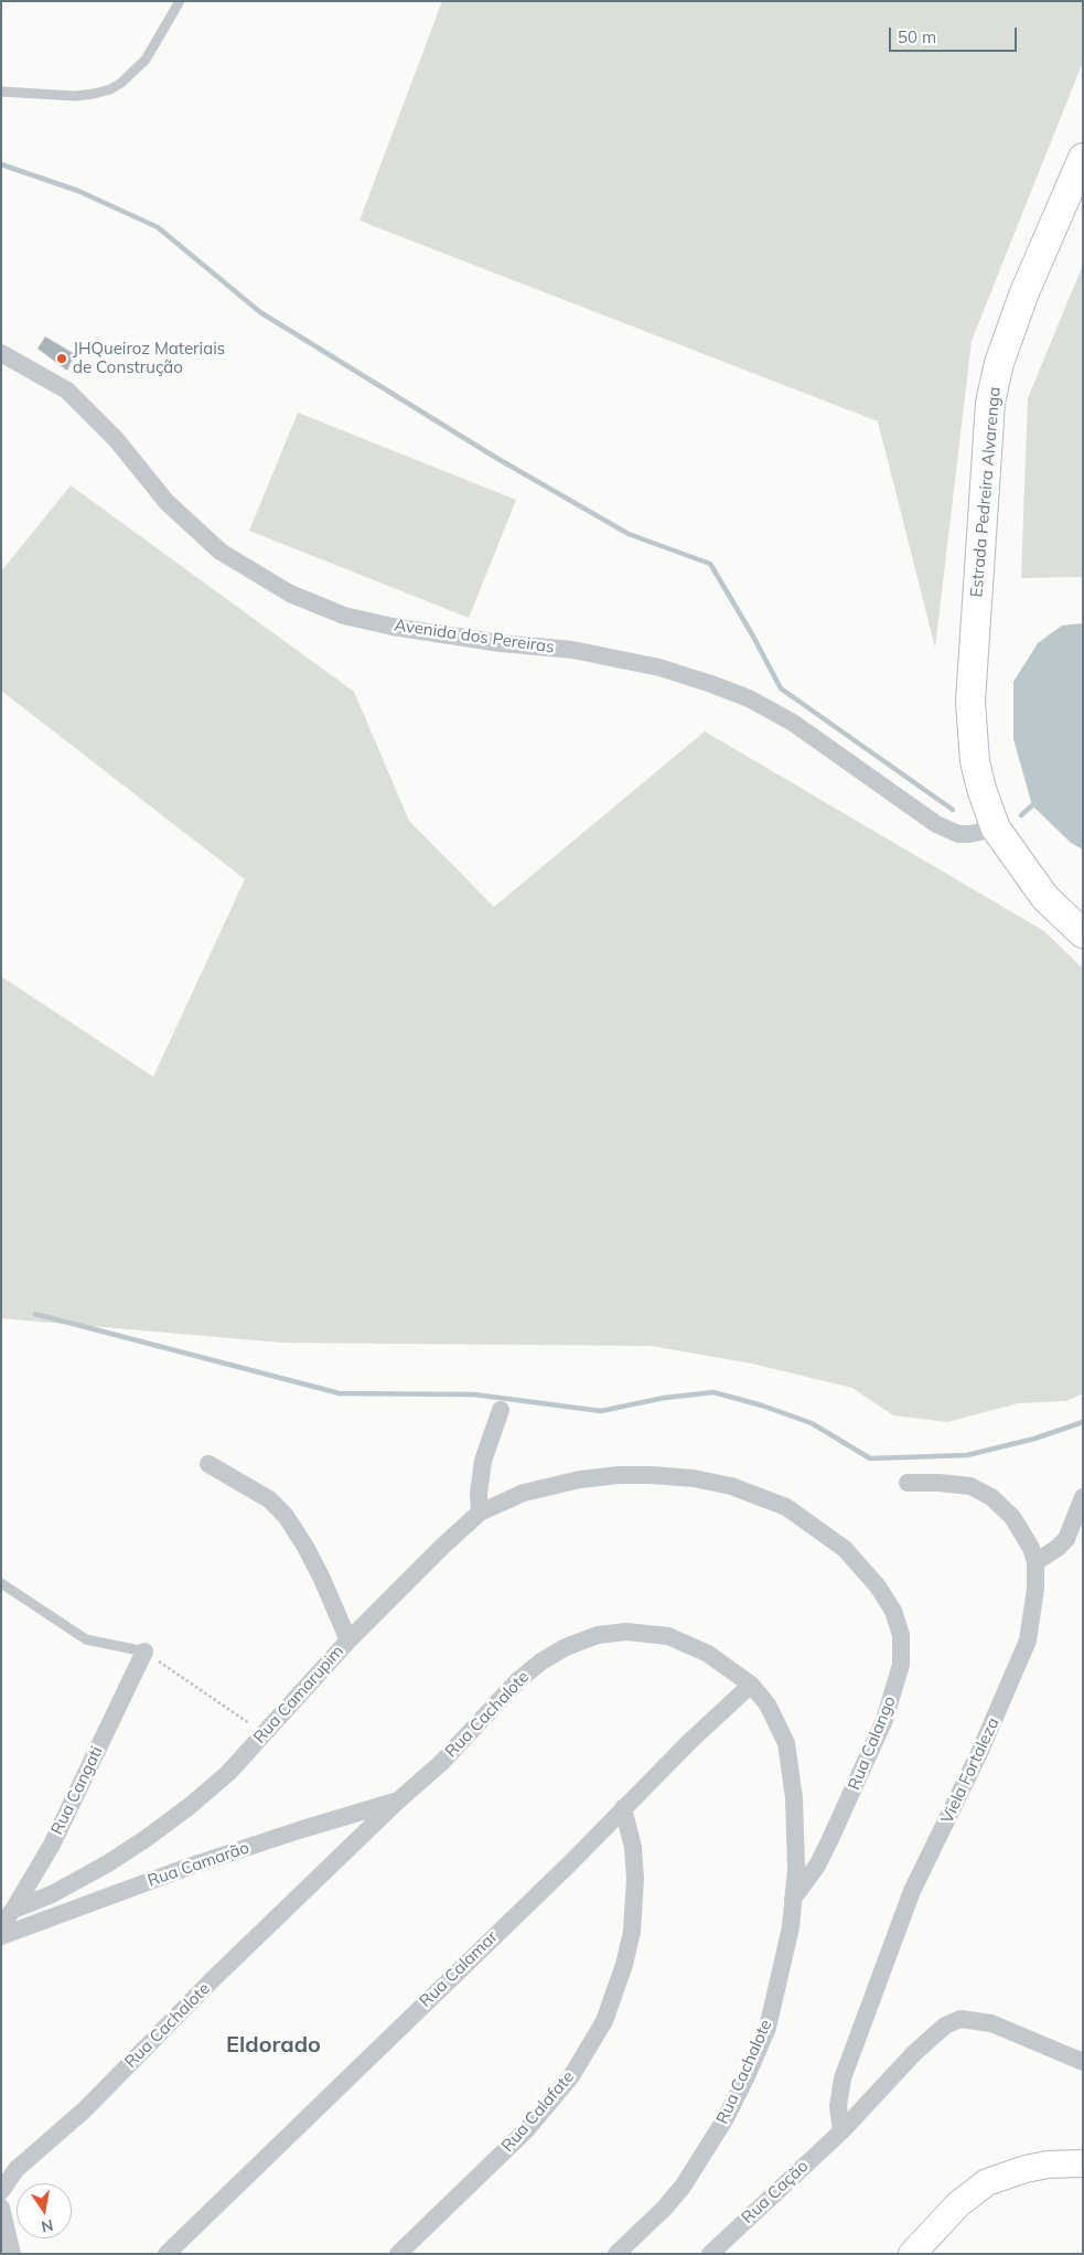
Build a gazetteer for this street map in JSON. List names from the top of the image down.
{
  "streets": {
    "main road": ["Estrada Pedreira Alvarenga"],
    "street": [
      "Avenida dos Pereiras",
      "Rua Camarupim",
      "Rua Cachalote",
      "Rua Calango",
      "Viela Fortaleza",
      "Rua Cangati",
      "Rua Camarão",
      "Rua Calamar",
      "Rua Calafate",
      "Rua Cação"
    ]
  },
  "crossings": [
    ["Estrada Pedreira Alvarenga", "Avenida dos Pereiras"],
    ["Rua Camarupim", "Rua Calango"],
    ["Rua Camarupim", "Rua Cangati"],
    ["Rua Cachalote", "Rua Calango"],
    ["Rua Cachalote", "Rua Camarão"],
    ["Rua Cachalote", "Rua Calamar"],
    ["Viela Fortaleza", "Rua Cação"],
    ["Rua Calamar", "Rua Calafate"]
  ],
  "districts": ["Eldorado"],
  "places": ["JHQueiroz Materiais de Construção"],
  "scale_bar": "50 m",
  "north": "bottom"
}
